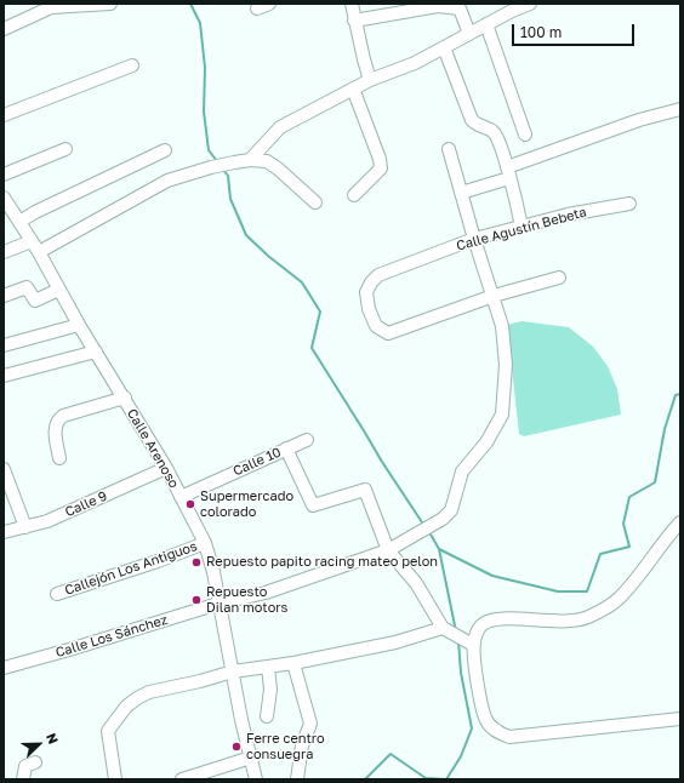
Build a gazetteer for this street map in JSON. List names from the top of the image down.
{
  "streets": {
    "street": [
      "Calle Agustín Bebeta",
      "Calle Arenoso",
      "Calle 10",
      "Calle 9",
      "Callejón Los Antiguos",
      "Calle Los Sánchez"
    ]
  },
  "crossings": [
    ["Calle Agustín Bebeta", "Calle Los Sánchez"],
    ["Calle Arenoso", "Calle 10"],
    ["Calle Arenoso", "Calle 9"],
    ["Calle Arenoso", "Callejón Los Antiguos"],
    ["Calle Arenoso", "Calle Los Sánchez"]
  ],
  "places": [
    "Supermercado colorado",
    "Repuesto papito racing mateo pelon",
    "Repuesto Dilan motors",
    "Ferre centro consuegra"
  ],
  "scale_bar": "100 m",
  "north": "top right"
}
